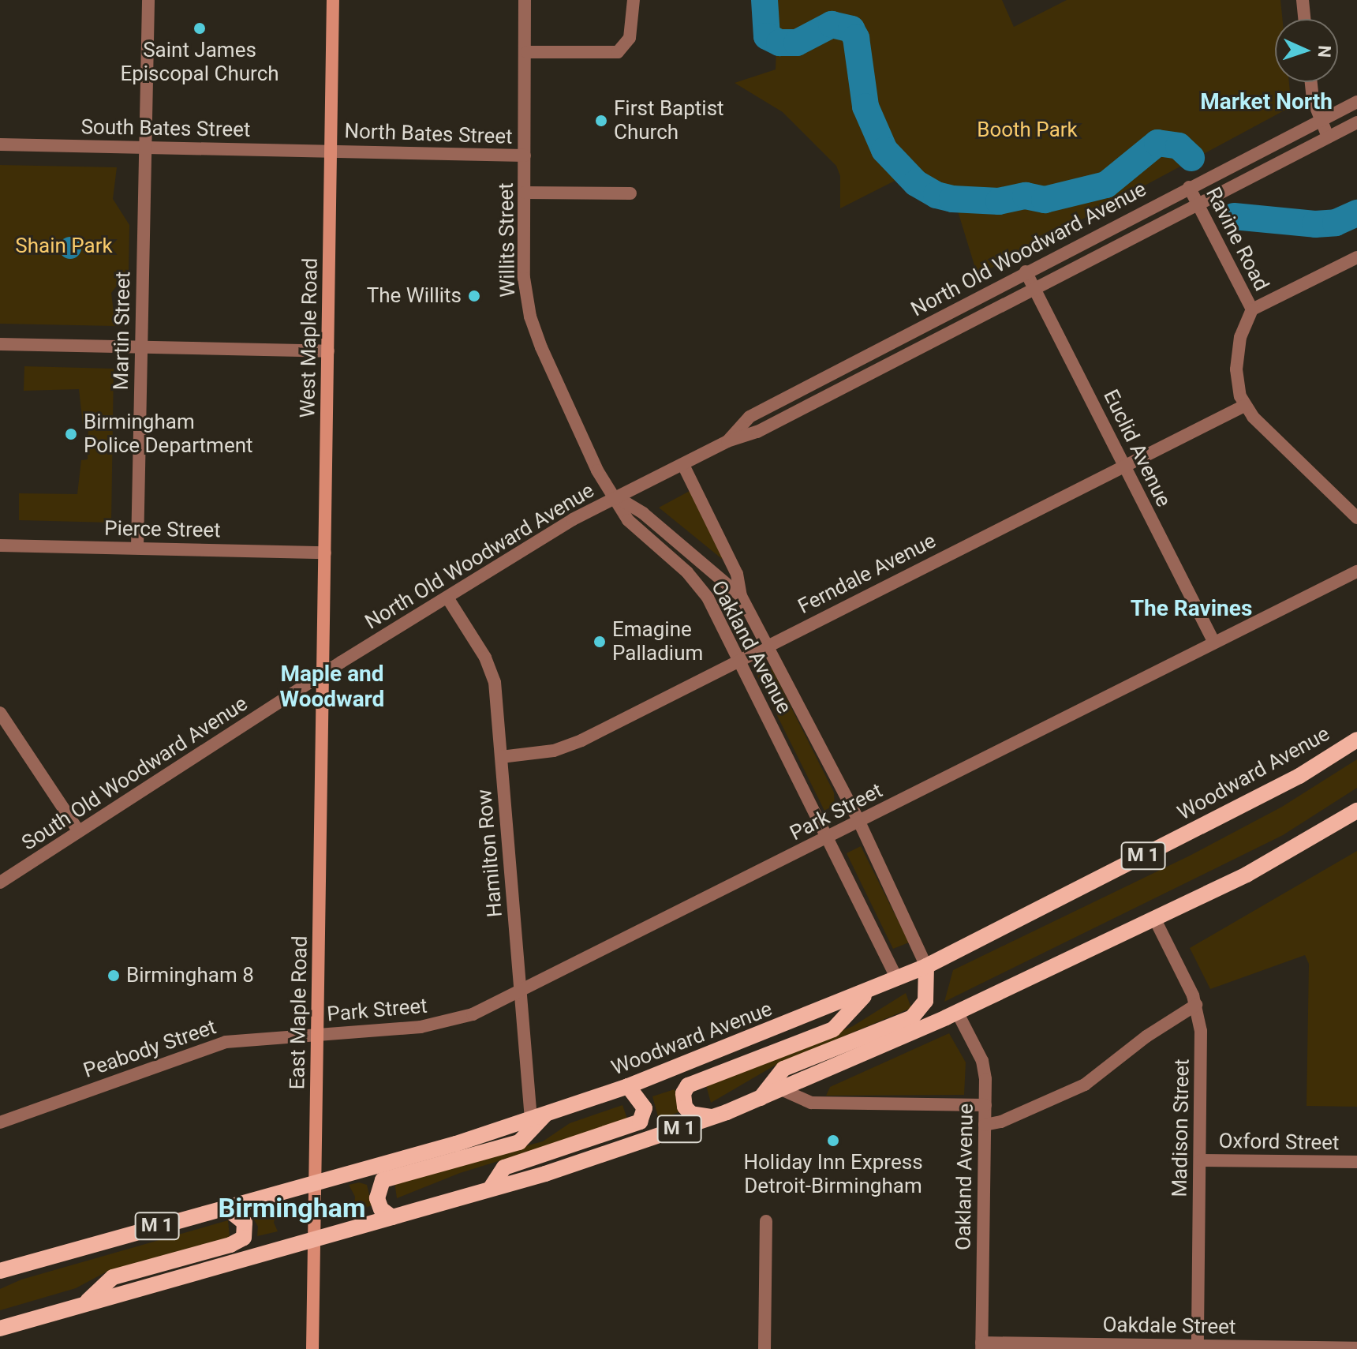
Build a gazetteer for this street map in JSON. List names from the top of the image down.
{
  "streets": {
    "main road": [
      "West Maple Road",
      "Woodward Avenue",
      "M 1",
      "East Maple Road"
    ],
    "street": [
      "South Bates Street",
      "North Bates Street",
      "Ravine Road",
      "Willits Street",
      "North Old Woodward Avenue",
      "Martin Street",
      "Euclid Avenue",
      "Pierce Street",
      "Ferndale Avenue",
      "Oakland Avenue",
      "South Old Woodward Avenue",
      "Park Street",
      "Hamilton Row",
      "Peabody Street",
      "Madison Street",
      "Oxford Street",
      "Oakdale Street"
    ]
  },
  "crossings": [
    ["South Bates Street", "North Bates Street"],
    ["South Bates Street", "Martin Street"],
    ["South Bates Street", "West Maple Road"],
    ["North Bates Street", "Willits Street"],
    ["North Bates Street", "West Maple Road"],
    ["Ravine Road", "North Old Woodward Avenue"],
    ["Willits Street", "North Old Woodward Avenue"],
    ["Willits Street", "Oakland Avenue"],
    ["North Old Woodward Avenue", "West Maple Road"],
    ["North Old Woodward Avenue", "Euclid Avenue"],
    ["North Old Woodward Avenue", "Oakland Avenue"],
    ["North Old Woodward Avenue", "South Old Woodward Avenue"],
    ["North Old Woodward Avenue", "Hamilton Row"],
    ["North Old Woodward Avenue", "East Maple Road"],
    ["Martin Street", "Pierce Street"],
    ["West Maple Road", "Pierce Street"],
    ["West Maple Road", "South Old Woodward Avenue"],
    ["West Maple Road", "East Maple Road"],
    ["Euclid Avenue", "Ferndale Avenue"],
    ["Euclid Avenue", "Park Street"],
    ["Ferndale Avenue", "Oakland Avenue"],
    ["Ferndale Avenue", "Hamilton Row"],
    ["Oakland Avenue", "Woodward Avenue"],
    ["Oakland Avenue", "Park Street"],
    ["Oakland Avenue", "M 1"],
    ["Oakland Avenue", "Oakdale Street"],
    ["South Old Woodward Avenue", "East Maple Road"],
    ["Woodward Avenue", "Hamilton Row"],
    ["Woodward Avenue", "East Maple Road"],
    ["Park Street", "Hamilton Row"],
    ["Park Street", "East Maple Road"],
    ["Park Street", "Peabody Street"],
    ["M 1", "East Maple Road"],
    ["M 1", "Madison Street"],
    ["East Maple Road", "Peabody Street"],
    ["Madison Street", "Oxford Street"],
    ["Madison Street", "Oakdale Street"]
  ],
  "districts": [
    "Market North",
    "The Ravines",
    "Maple and Woodward",
    "Birmingham"
  ],
  "parks": ["Booth Park", "Shain Park"],
  "places": [
    "Saint James Episcopal Church",
    "First Baptist Church",
    "The Willits",
    "Birmingham Police Department",
    "Emagine Palladium",
    "Birmingham 8",
    "Holiday Inn Express Detroit-Birmingham"
  ],
  "north": "right"
}
